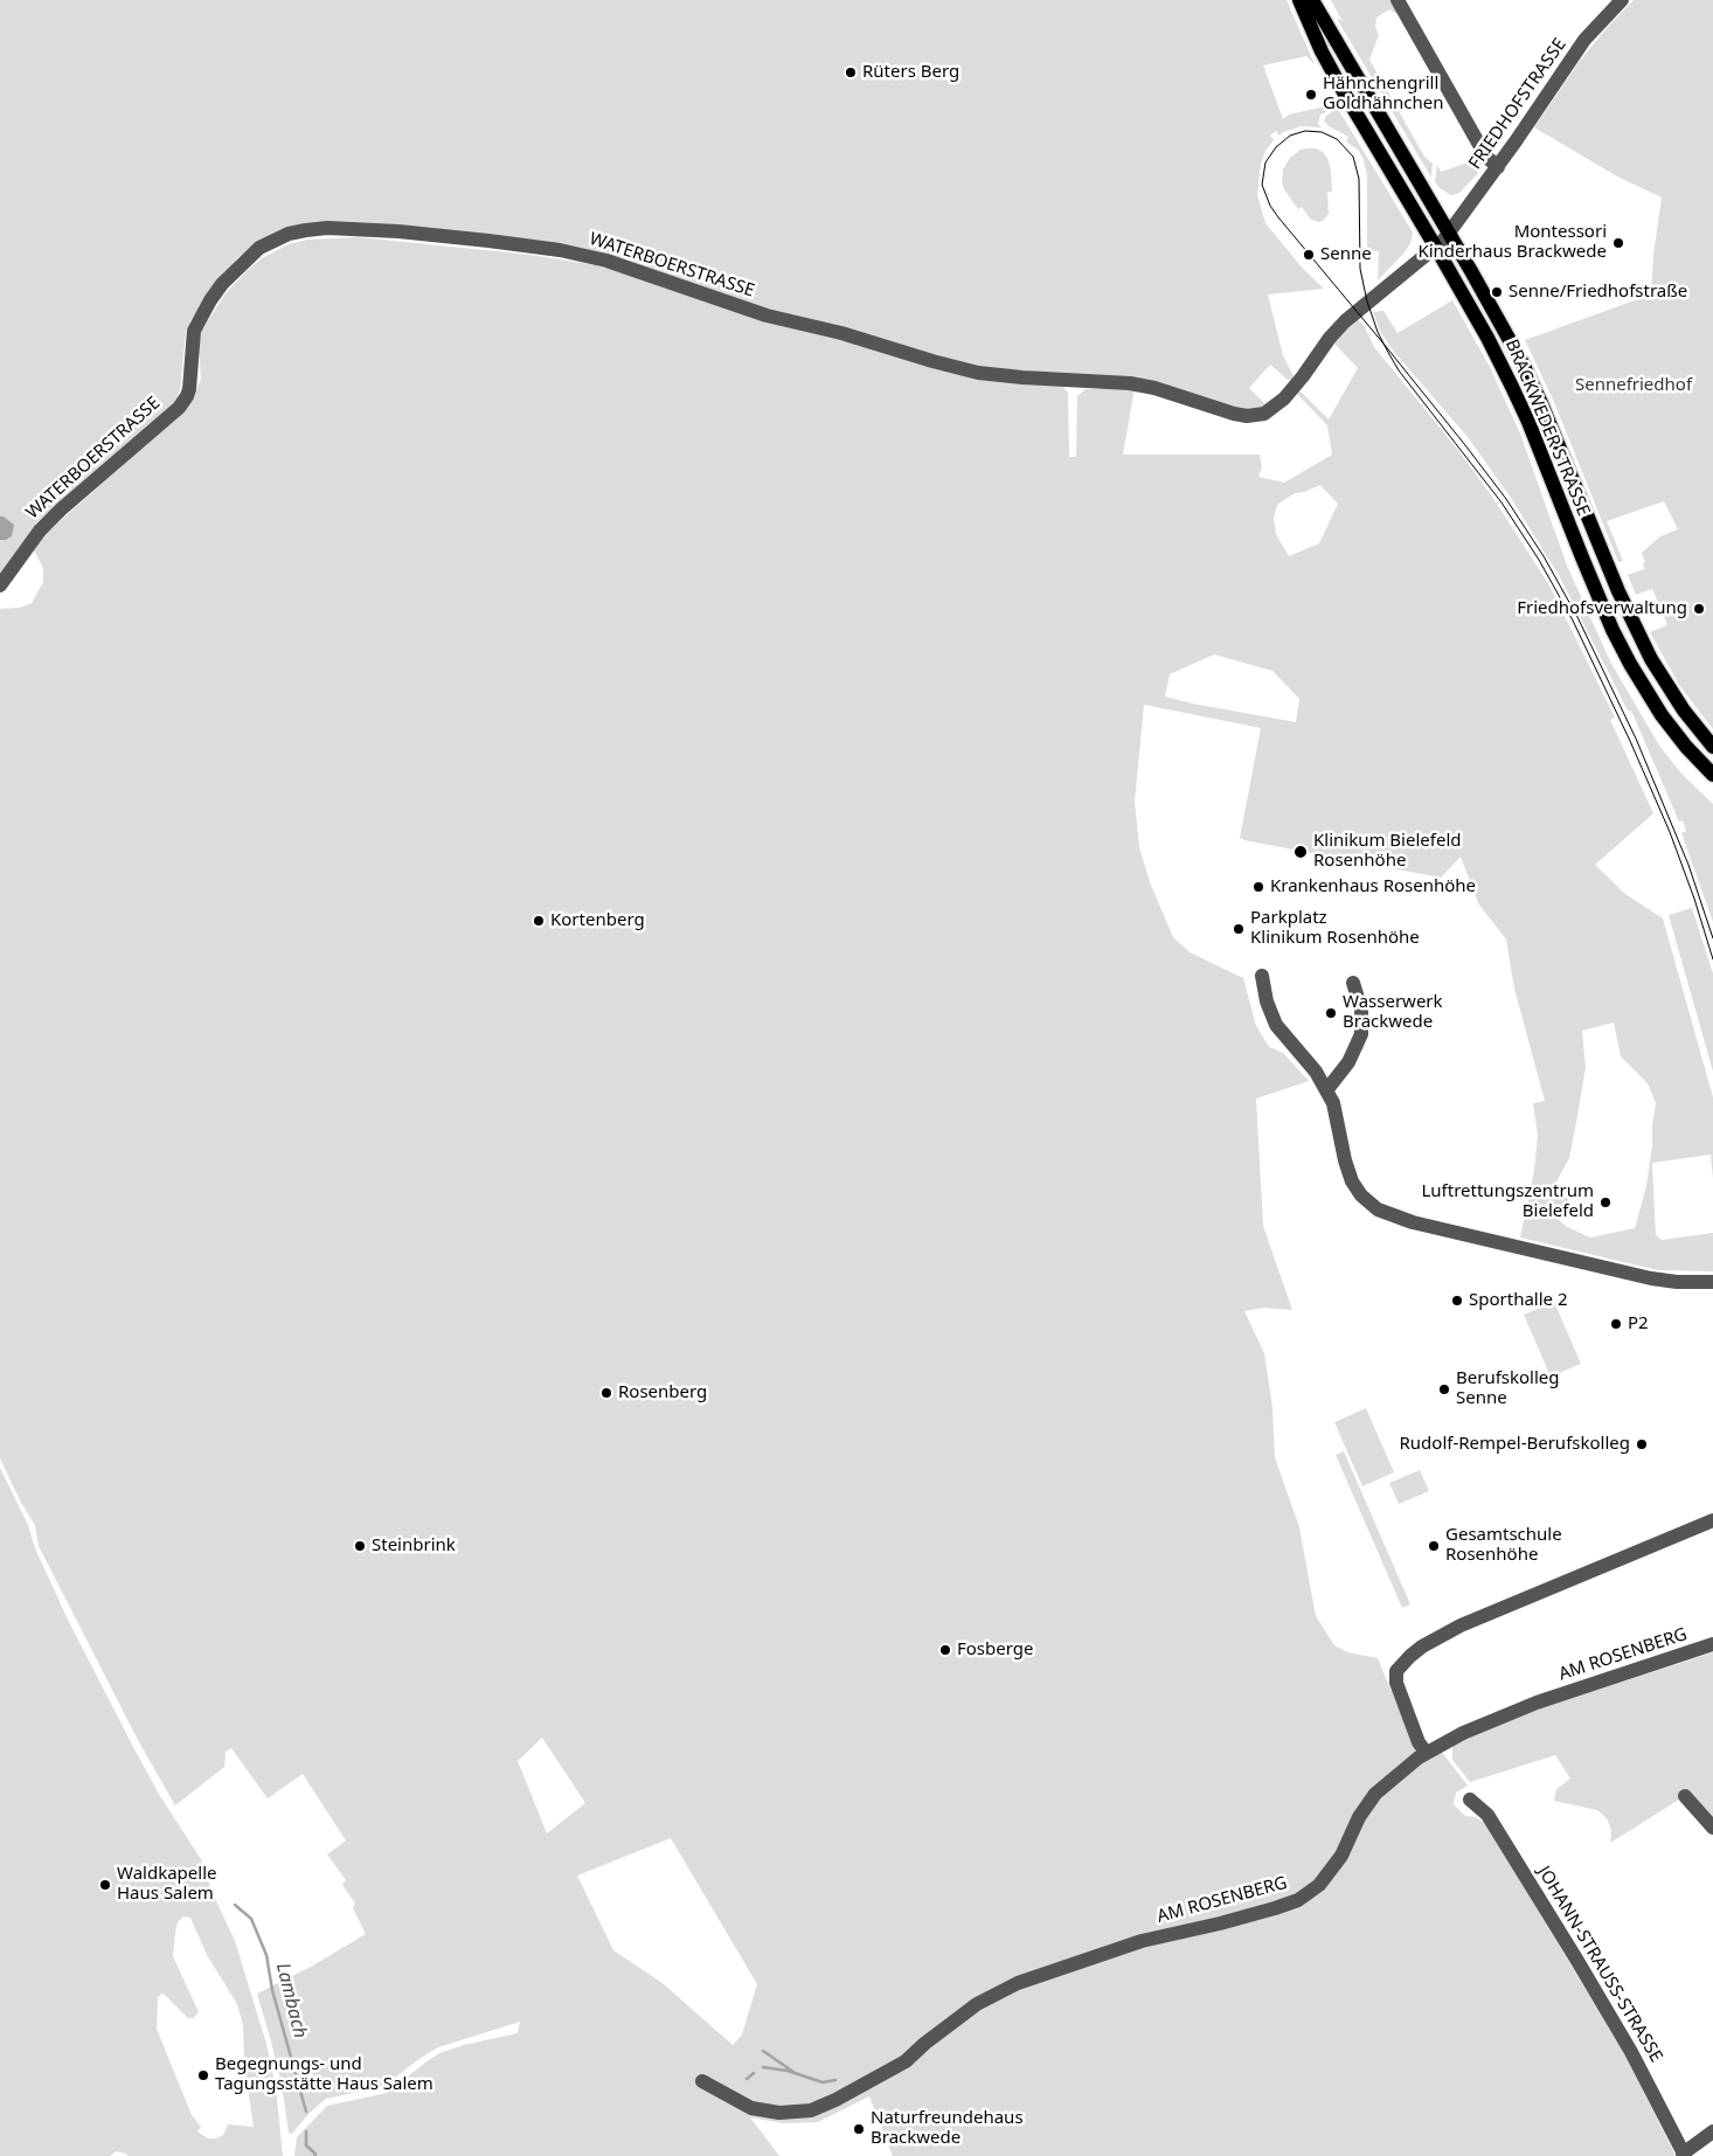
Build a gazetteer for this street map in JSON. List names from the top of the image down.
{
  "streets": {
    "main road": ["BRACKWEDER STRASSE"],
    "street": [
      "FRIEDHOFSTRASSE",
      "WATERBOERSTRASSE",
      "AM ROSENBERG",
      "JOHANN-STRAUSS-STRASSE"
    ]
  },
  "crossings": [
    ["FRIEDHOFSTRASSE", "WATERBOERSTRASSE"],
    ["FRIEDHOFSTRASSE", "BRACKWEDER STRASSE"],
    ["WATERBOERSTRASSE", "BRACKWEDER STRASSE"]
  ],
  "water": ["Lambach"],
  "parks": ["Sennefriedhof"],
  "places": [
    "Rüters Berg",
    "Hähnchengrill Goldhähnchen",
    "Montessori Kinderhaus Brackwede",
    "Senne",
    "Senne/Friedhofstraße",
    "Friedhofsverwaltung",
    "Klinikum Bielefeld Rosenhöhe",
    "Krankenhaus Rosenhöhe",
    "Kortenberg",
    "Parkplatz Klinikum Rosenhöhe",
    "Wasserwerk Brackwede",
    "Luftrettungszentrum Bielefeld",
    "Sporthalle 2",
    "P2",
    "Berufskolleg Senne",
    "Rosenberg",
    "Rudolf-Rempel-Berufskolleg",
    "Steinbrink",
    "Gesamtschule Rosenhöhe",
    "Fosberge",
    "Waldkapelle Haus Salem",
    "Begegnungs- und Tagungsstätte Haus Salem",
    "Naturfreundehaus Brackwede"
  ]
}
